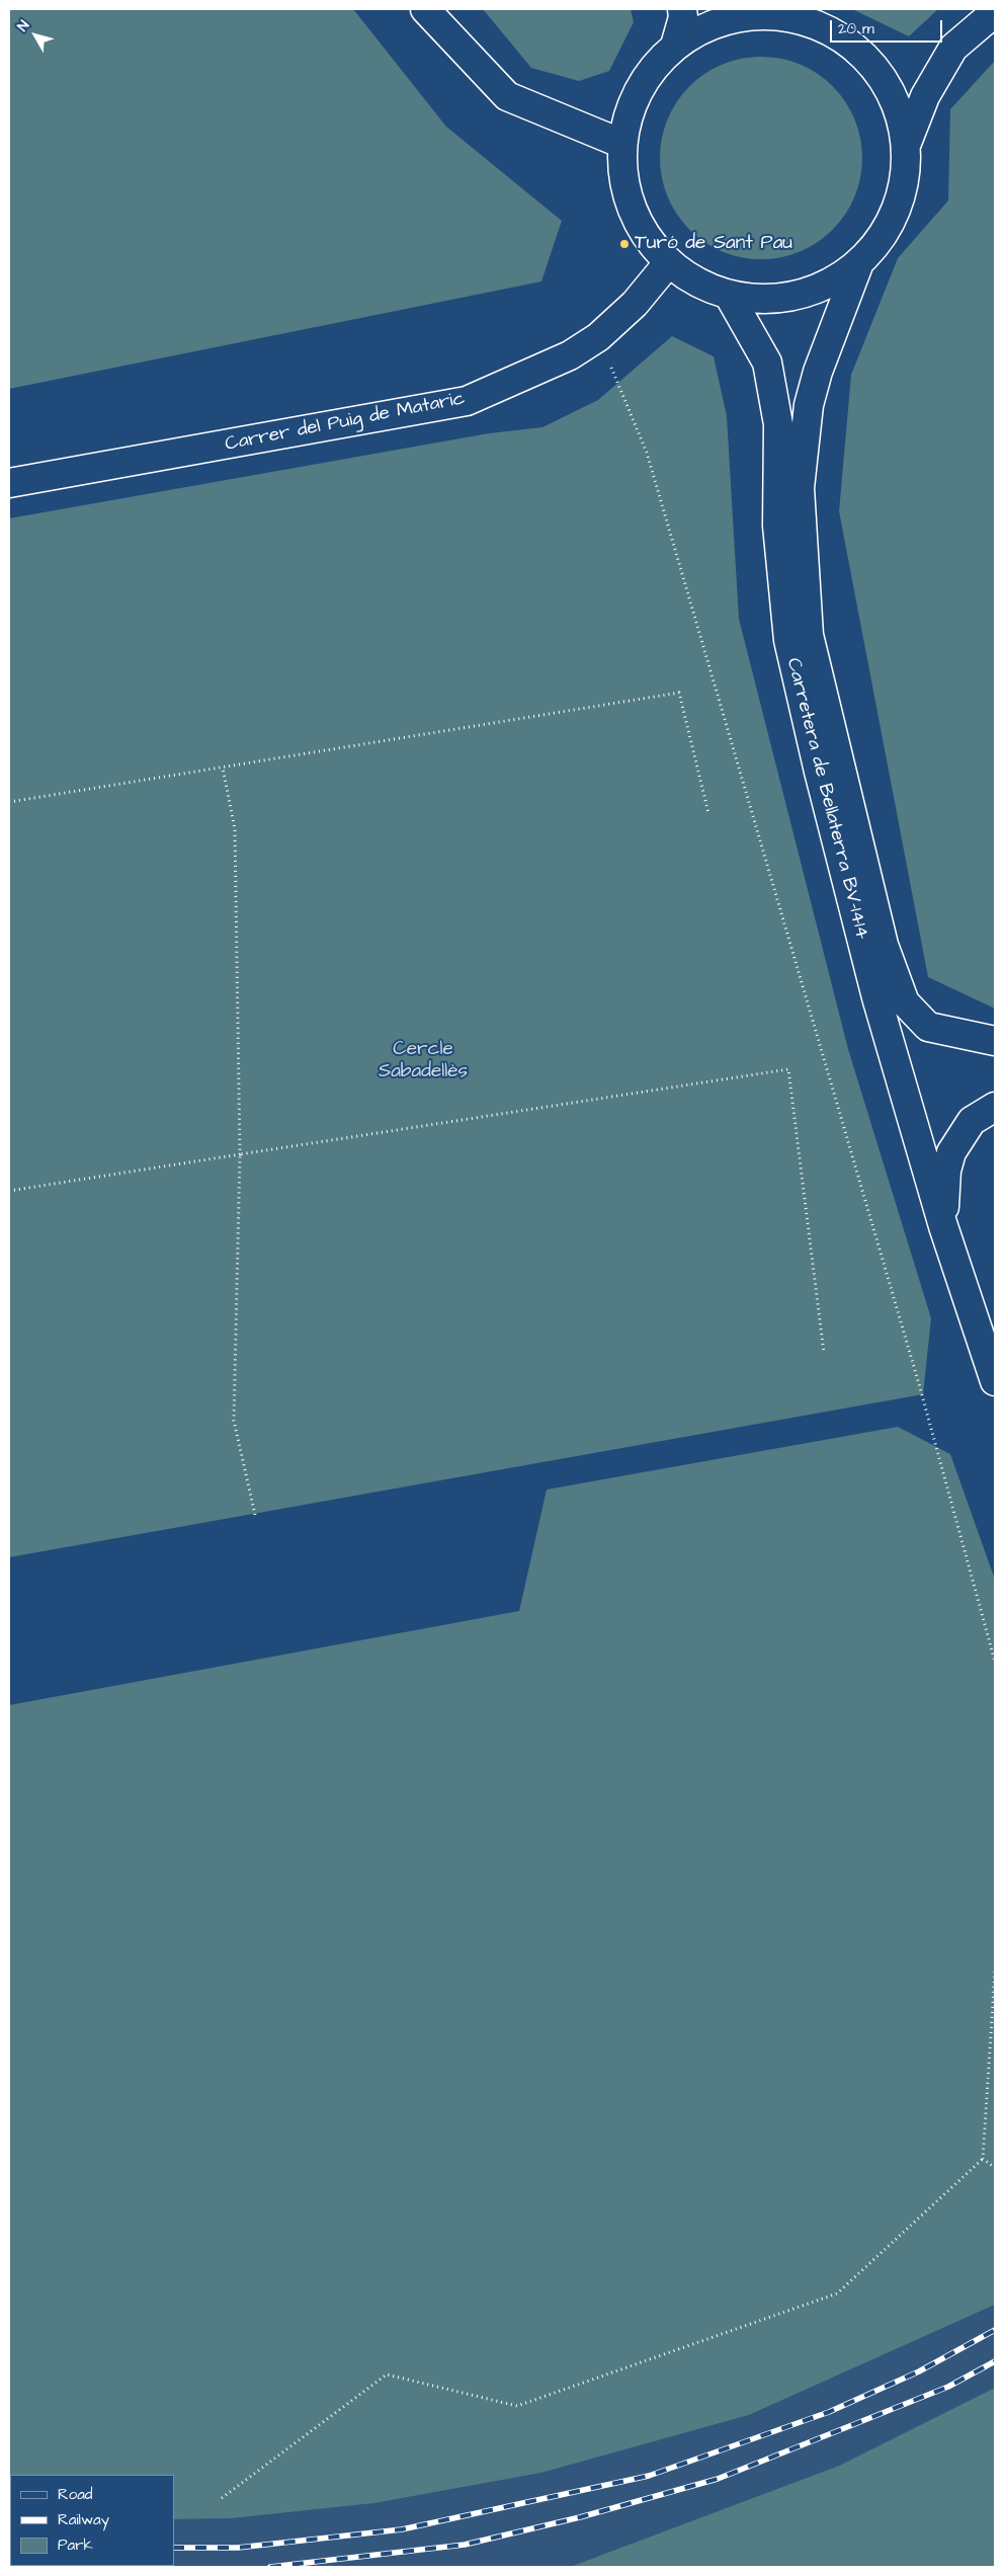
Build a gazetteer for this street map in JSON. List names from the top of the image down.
{
  "streets": {
    "street": ["Carrer del Puig de Mataric", "Carretera de Bellaterra BV-1414"]
  },
  "parks": ["Cercle Sabadellès"],
  "places": ["Turó de Sant Pau"],
  "legend": ["Road", "Railway", "Park"],
  "scale_bar": "20 m",
  "north": "top left"
}
